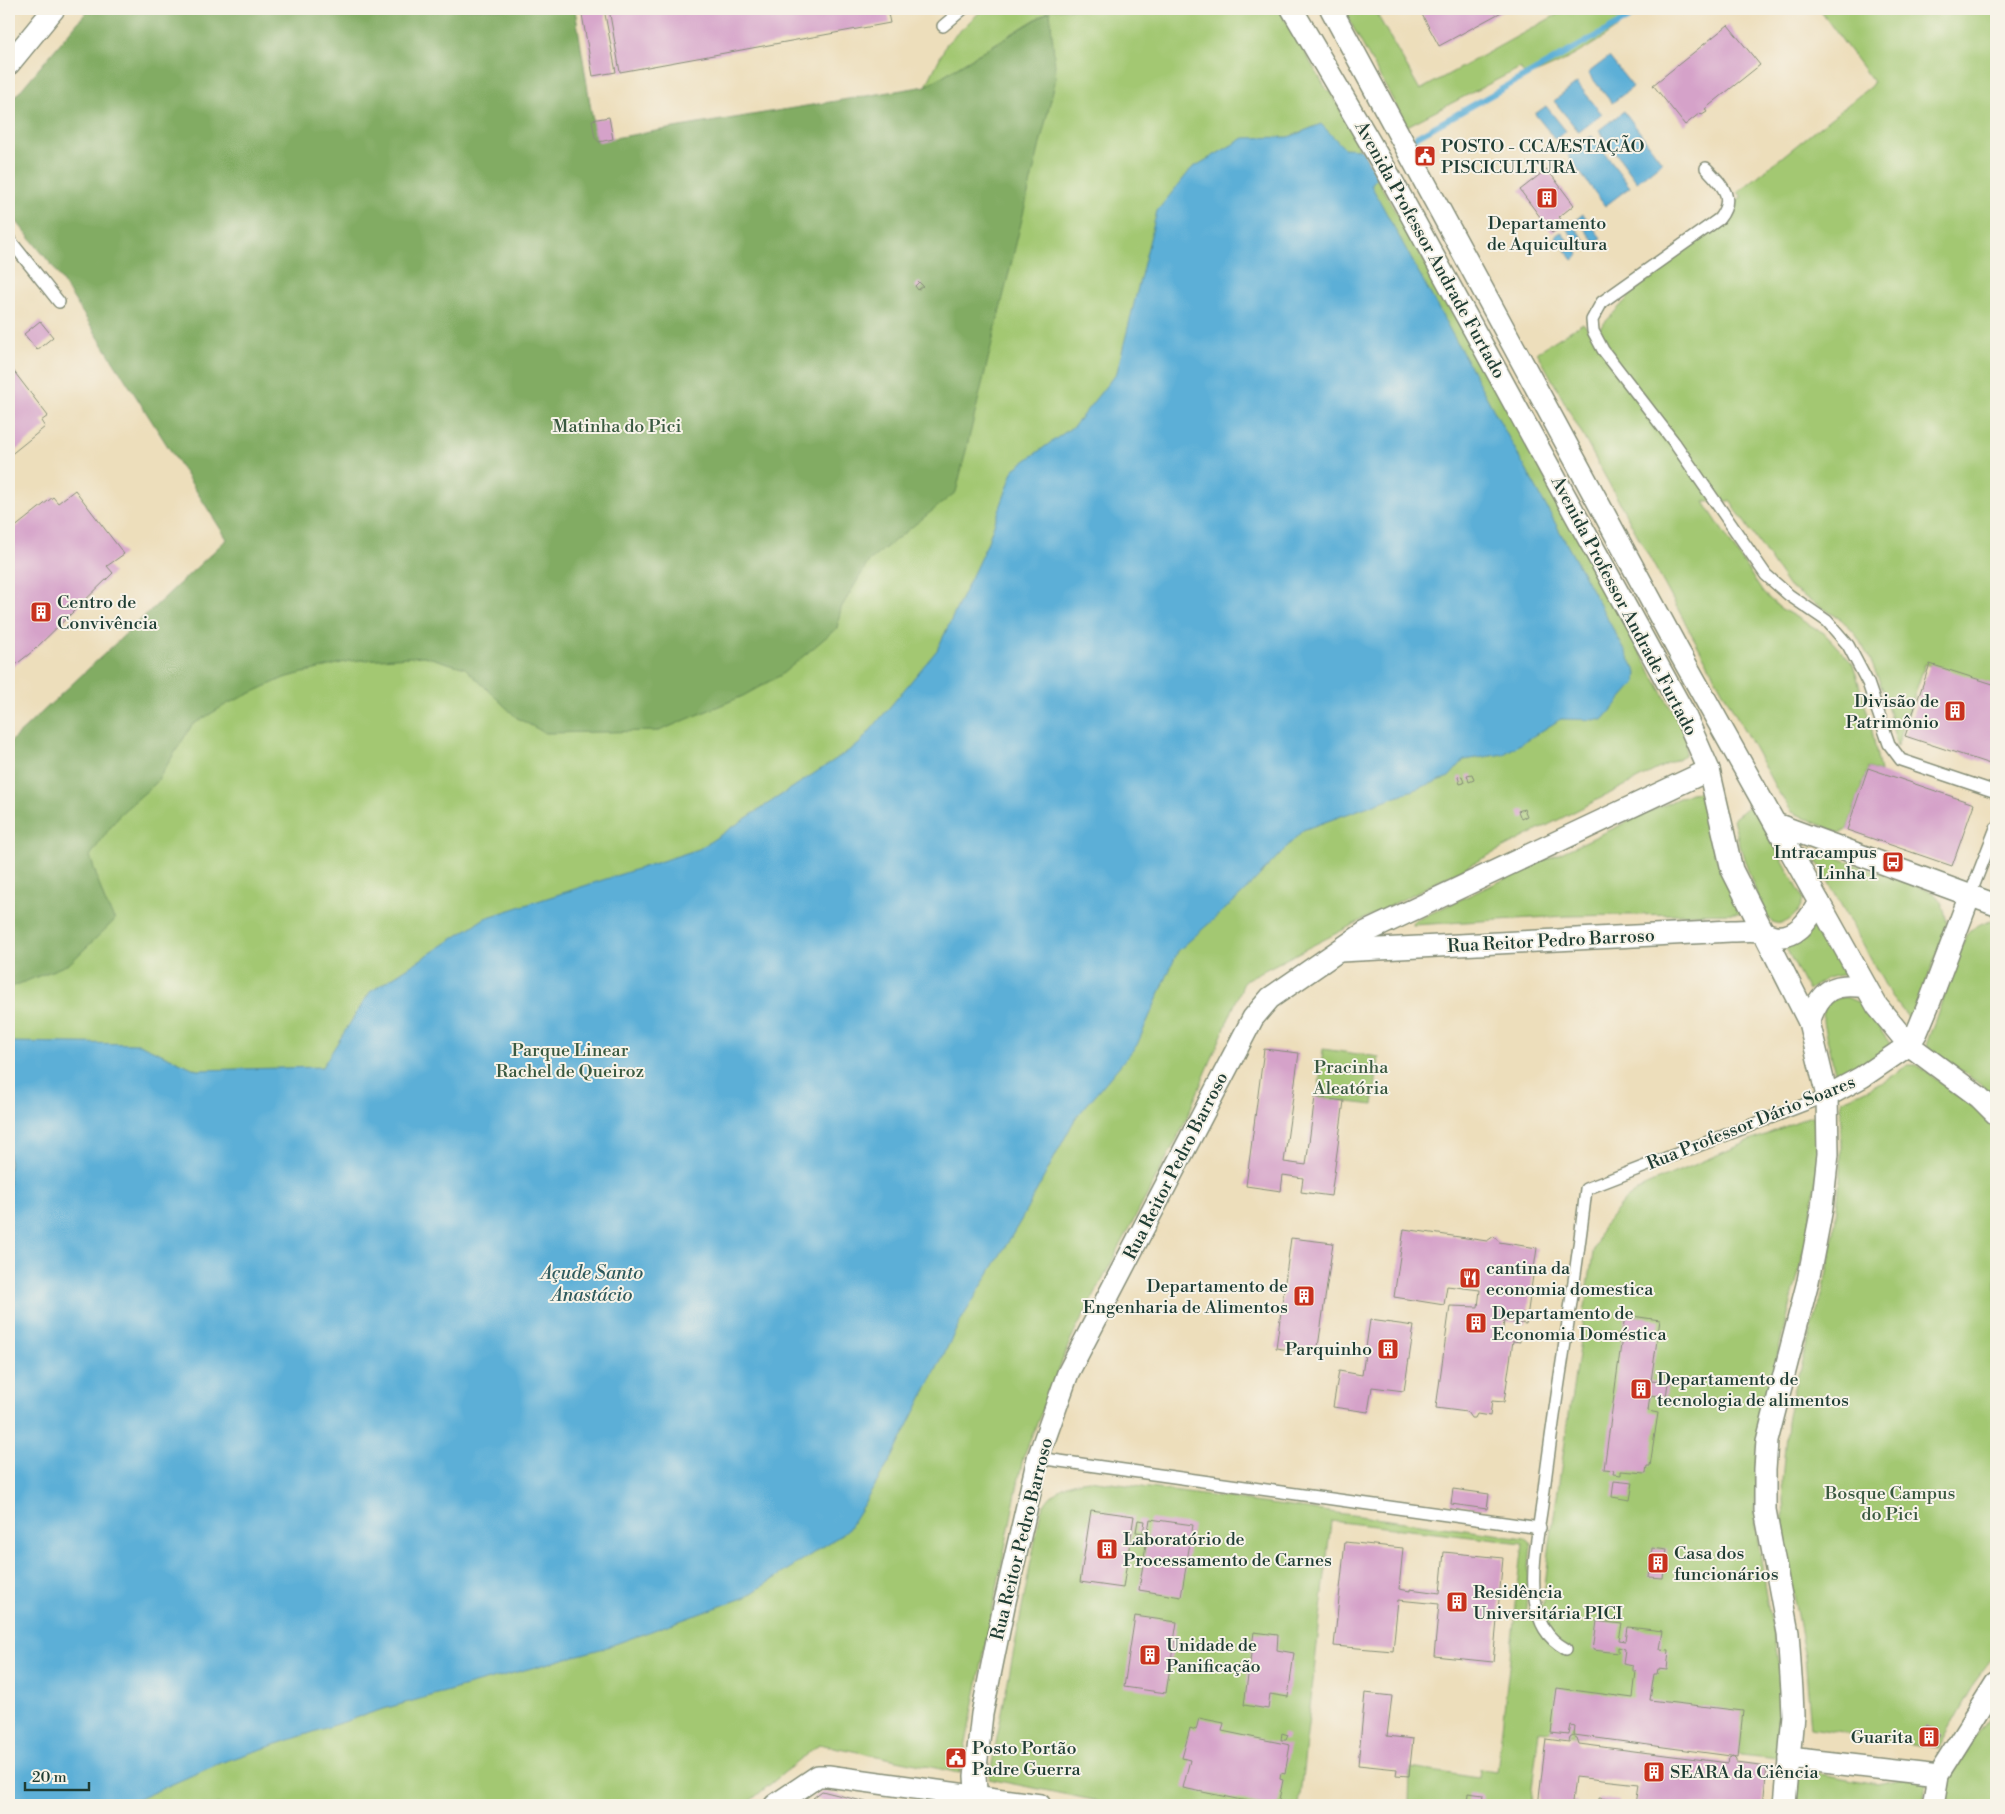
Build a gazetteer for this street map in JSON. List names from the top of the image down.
{
  "streets": {
    "street": ["Avenida Professor Andrade Furtado", "Rua Reitor Pedro Barroso", "Rua Professor Dário Soares"]
  },
  "crossings": [
    ["Avenida Professor Andrade Furtado", "Rua Reitor Pedro Barroso"],
    ["Avenida Professor Andrade Furtado", "Rua Professor Dário Soares"]
  ],
  "water": ["Açude Santo Anastácio"],
  "parks": [
    "Matinha do Pici",
    "Parque Linear Rachel de Queiroz",
    "Pracinha Aleatória",
    "Bosque Campus do Pici"
  ],
  "places": {
    "public building": ["POSTO - CCA/ESTAÇÃO PISCICULTURA", "Posto Portão Padre Guerra"],
    "building": [
      "Departamento de Aquicultura",
      "Centro de Convivência",
      "Divisão de Patrimônio",
      "Departamento de Engenharia de Alimentos",
      "Departamento de Economia Doméstica",
      "Parquinho",
      "Departamento de tecnologia de alimentos",
      "Laboratório de Processamento de Carnes",
      "Casa dos funcionários",
      "Residência Universitária PICI",
      "Unidade de Panificação",
      "Guarita",
      "SEARA da Ciência"
    ],
    "bus stop": ["Intracampus Linha 1"],
    "restaurant": ["cantina da economia domestica"]
  },
  "scale_bar": "20 m"
}
